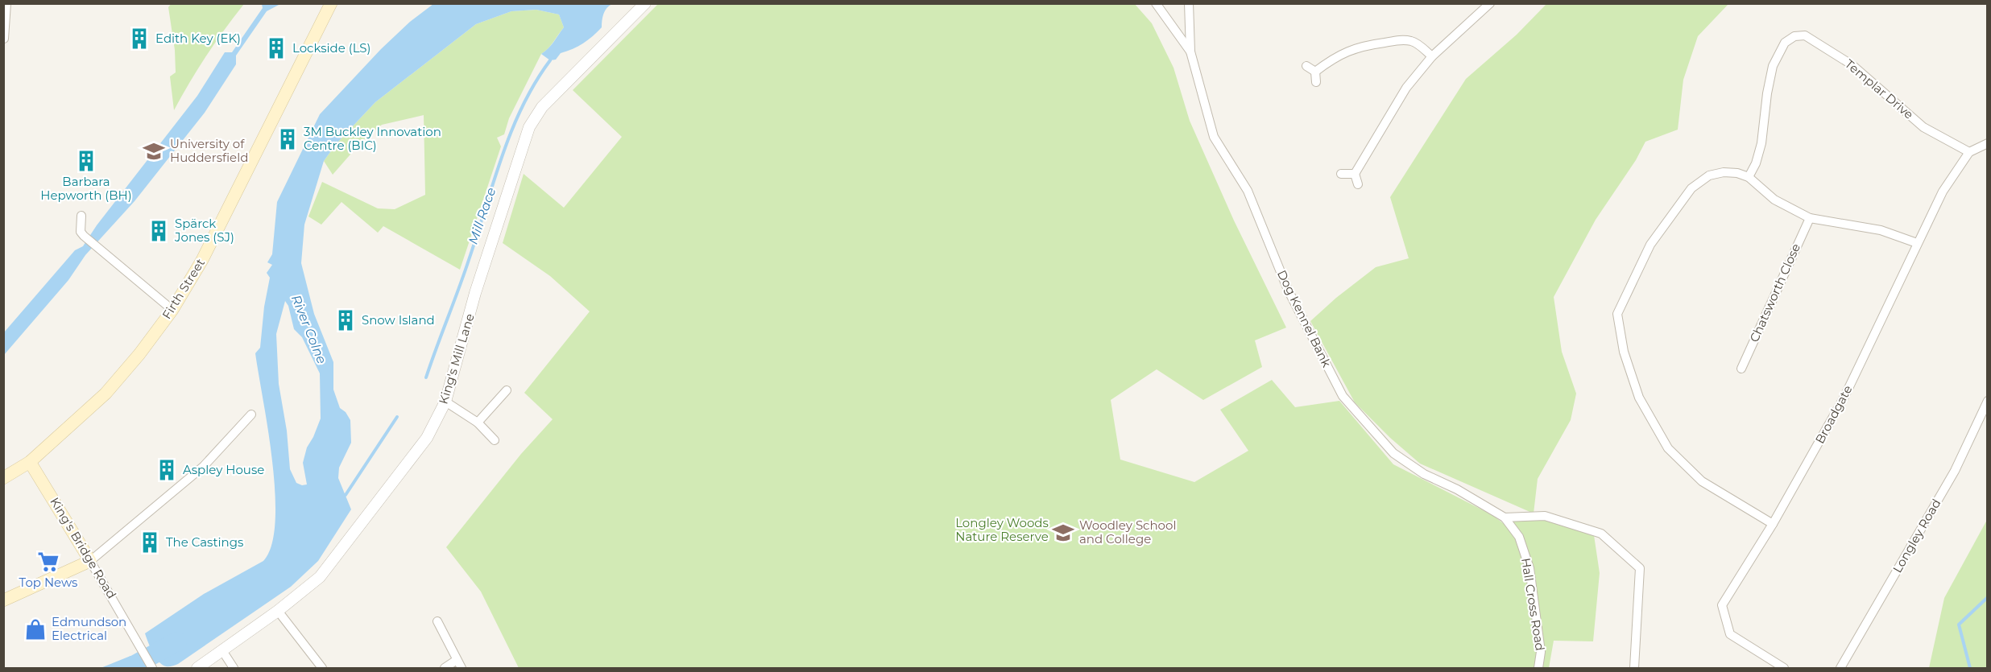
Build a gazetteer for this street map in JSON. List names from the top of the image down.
{
  "streets": {
    "main road": ["Firth Street", "King's Bridge Road"],
    "street": [
      "Templar Drive",
      "Chatsworth Close",
      "Dog Kennel Bank",
      "King's Mill Lane",
      "Broadgate",
      "Longley Road",
      "Hall Cross Road"
    ]
  },
  "crossings": [
    ["Templar Drive", "Broadgate"],
    ["Firth Street", "King's Bridge Road"],
    ["Dog Kennel Bank", "Hall Cross Road"]
  ],
  "water": ["Mill Race", "River Colne"],
  "parks": ["Longley Woods Nature Reserve"],
  "places": {
    "building": [
      "Edith Key (EK)",
      "Lockside (LS)",
      "3M Buckley Innovation Centre (BIC)",
      "Barbara Hepworth (BH)",
      "Spärck Jones (SJ)",
      "Snow Island",
      "Aspley House",
      "The Castings"
    ],
    "school or university": ["University of Huddersfield", "Woodley School and College"],
    "supermarket": ["Top News"],
    "shop": ["Edmundson Electrical"]
  }
}
